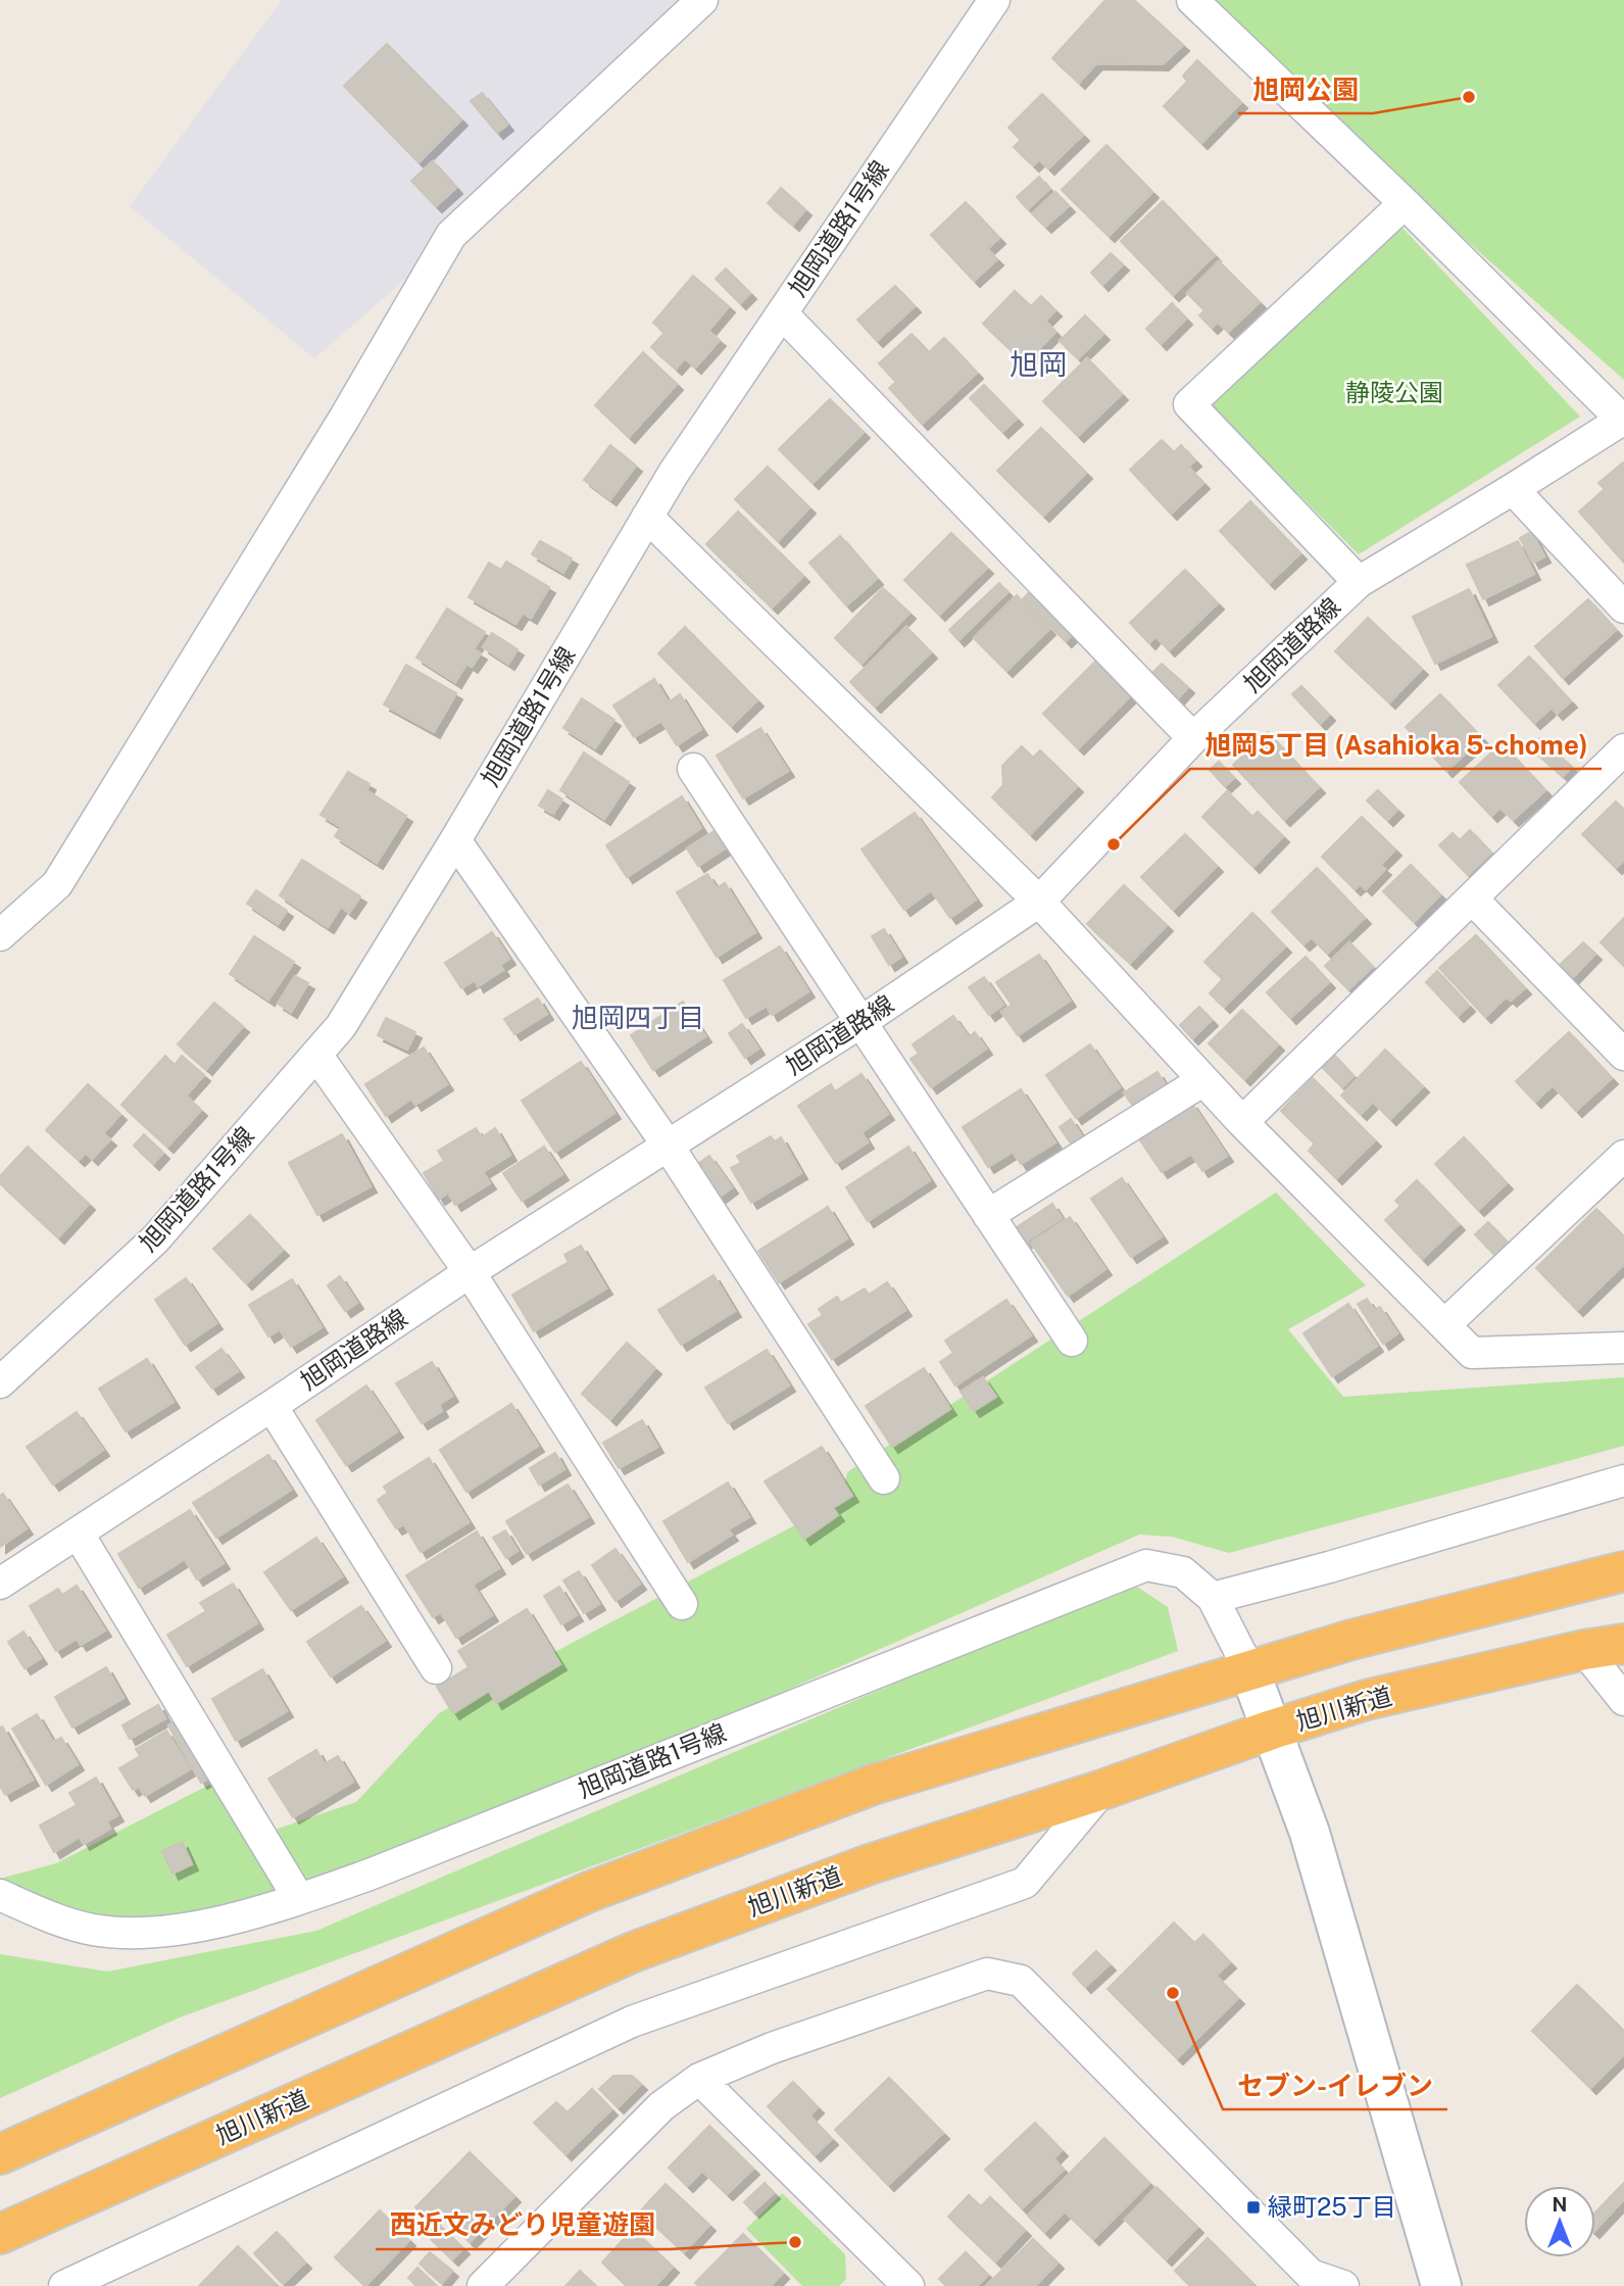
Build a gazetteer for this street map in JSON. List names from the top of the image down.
{
  "streets": {
    "highway": ["旭川新道"],
    "street": ["旭岡道路1号線", "旭岡道路線"]
  },
  "districts": ["旭岡", "旭岡四丁目"],
  "parks": ["静陵公園"],
  "places": {
    "other": [
      "旭岡公園",
      "旭岡5丁目 (Asahioka 5-chome)",
      "セブン-イレブン",
      "西近文みどり児童遊園"
    ],
    "transit": ["緑町25丁目"]
  },
  "north": "top"
}
